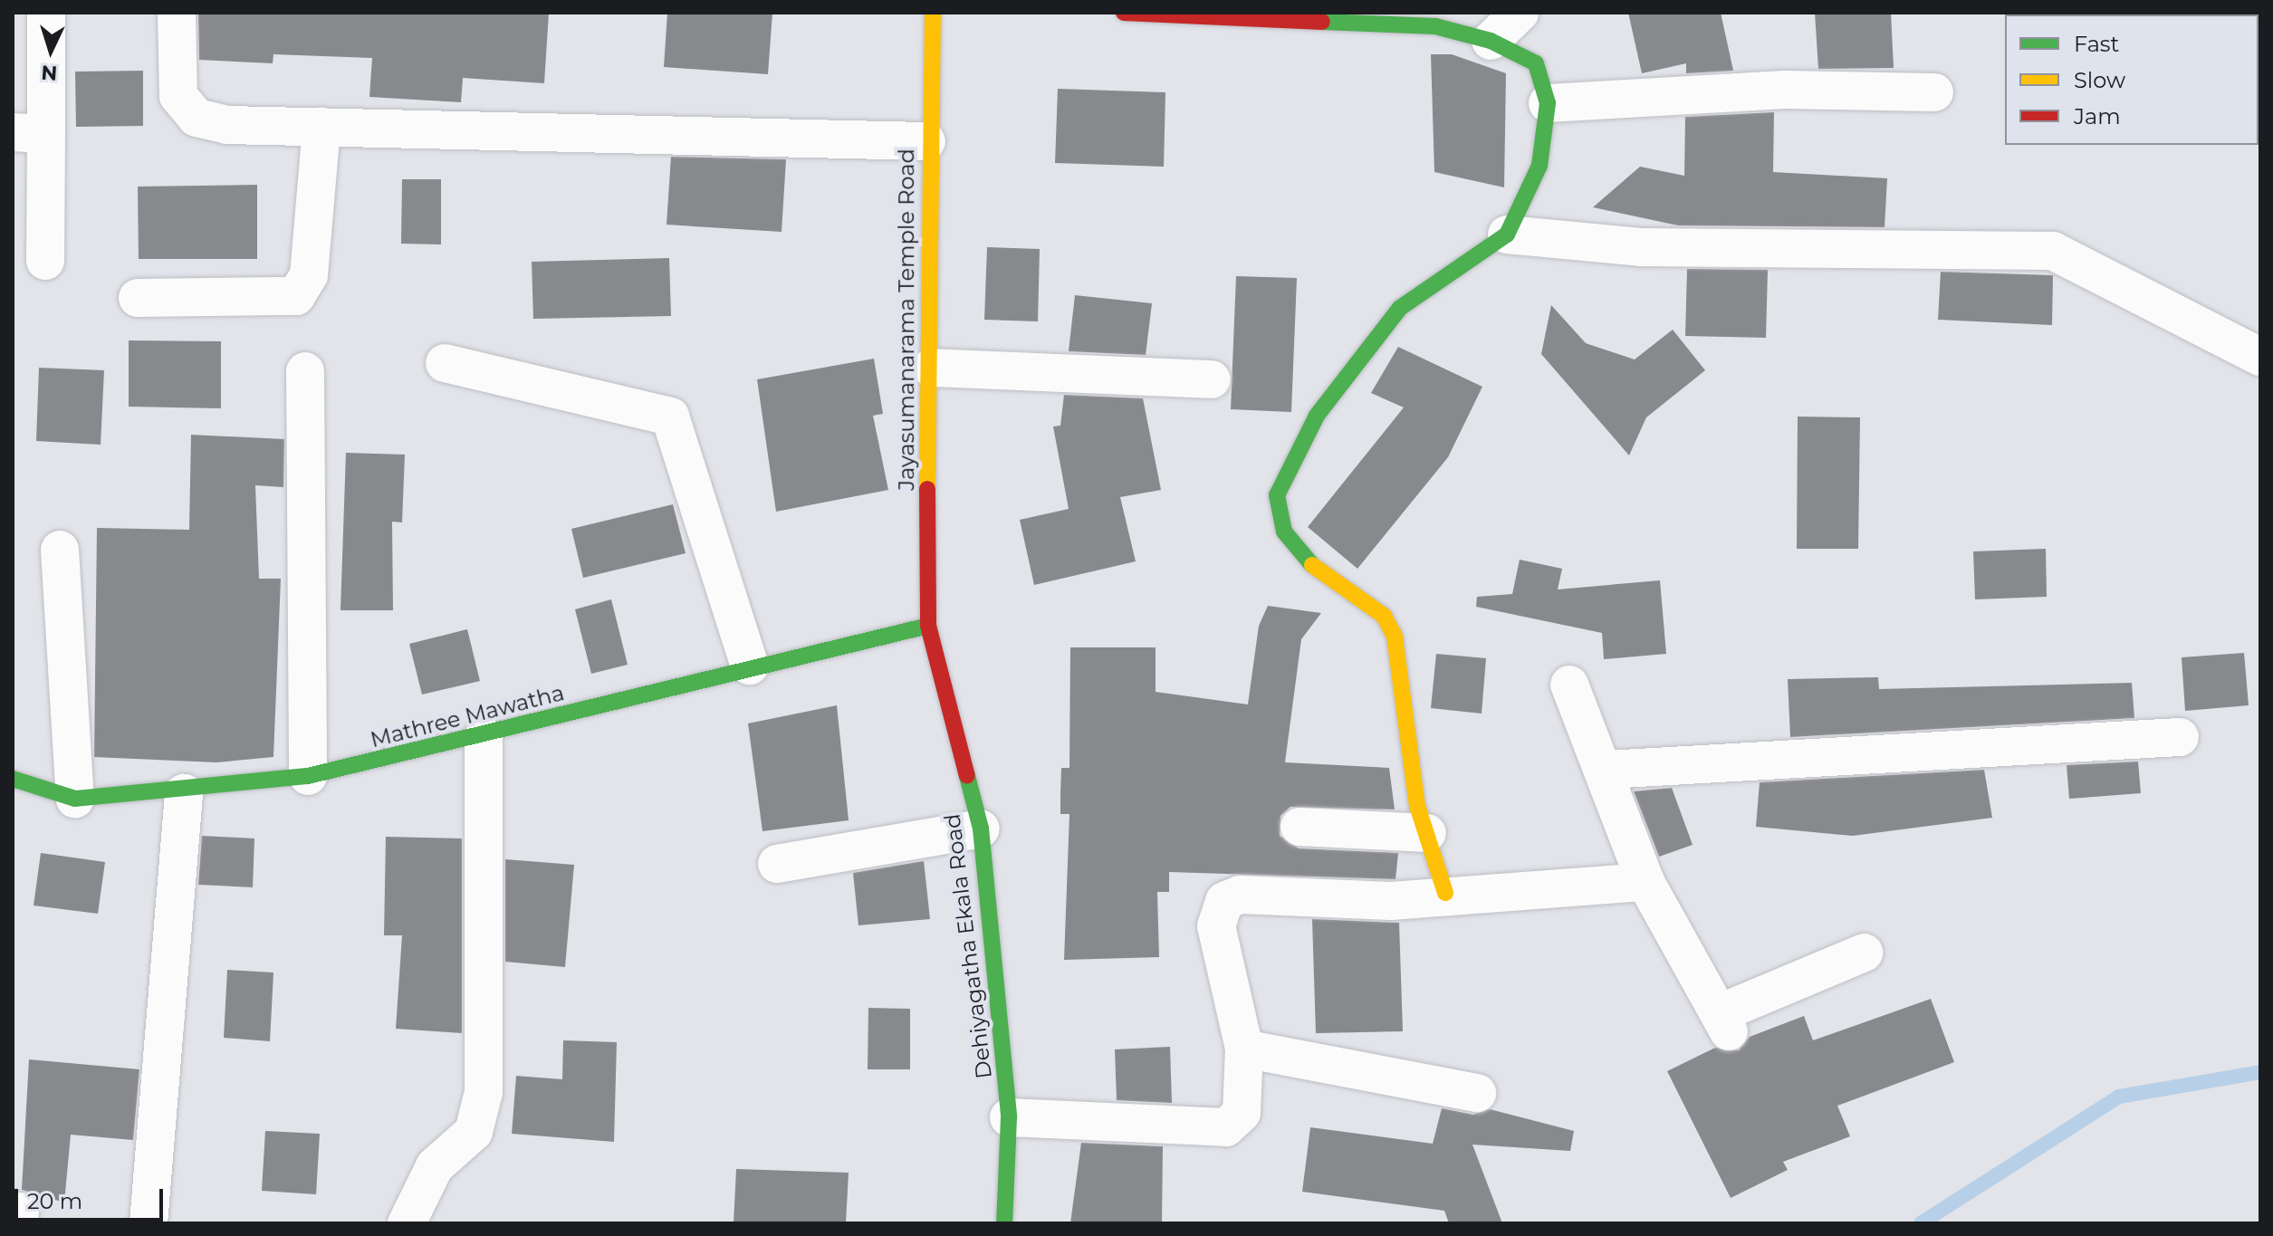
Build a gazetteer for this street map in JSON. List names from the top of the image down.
{
  "streets": {
    "street": ["Jayasumanarama Temple Road", "Mathree Mawatha", "Dehiyagatha Ekala Road"]
  },
  "crossings": [
    ["Jayasumanarama Temple Road", "Mathree Mawatha"],
    ["Jayasumanarama Temple Road", "Dehiyagatha Ekala Road"],
    ["Mathree Mawatha", "Dehiyagatha Ekala Road"]
  ],
  "legend": ["Fast", "Slow", "Jam"],
  "scale_bar": "20 m",
  "north": "bottom"
}
